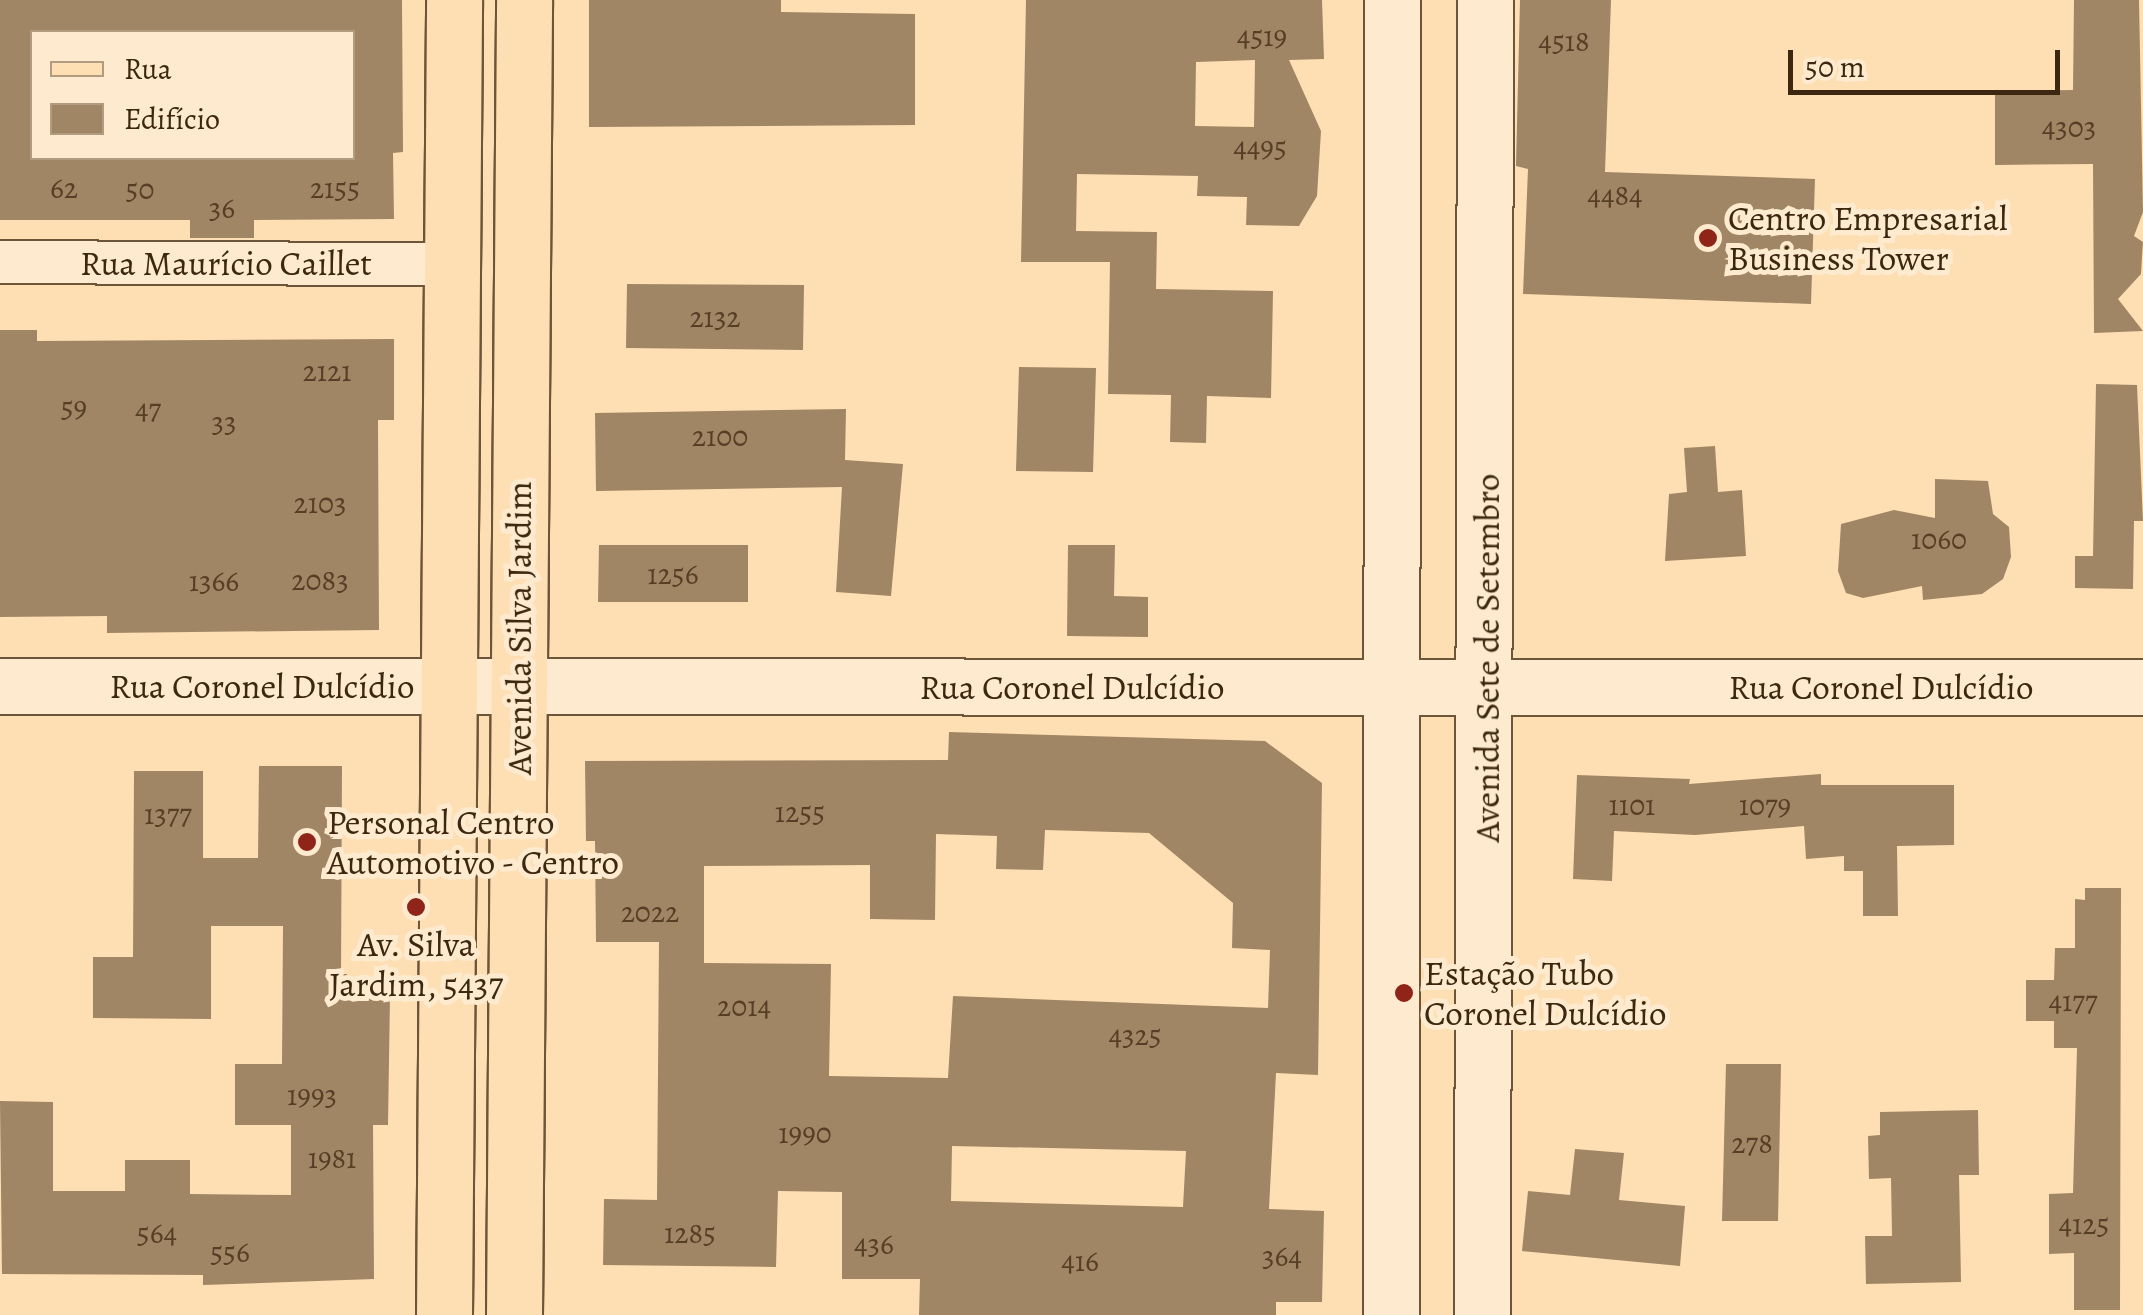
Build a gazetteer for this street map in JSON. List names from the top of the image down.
{
  "streets": {
    "main road": ["Avenida Silva Jardim", "Avenida Sete de Setembro", "Rua Coronel Dulcídio"],
    "street": ["Rua Maurício Caillet"]
  },
  "crossings": [
    ["Rua Maurício Caillet", "Avenida Silva Jardim"],
    ["Avenida Silva Jardim", "Rua Coronel Dulcídio"],
    ["Avenida Sete de Setembro", "Rua Coronel Dulcídio"]
  ],
  "places": [
    "Centro Empresarial Business Tower",
    "Personal Centro Automotivo - Centro",
    "Av. Silva Jardim, 5437",
    "Estação Tubo Coronel Dulcídio"
  ],
  "house_numbers": [
    "4519",
    "4518",
    "4303",
    "4495",
    "62",
    "2155",
    "50",
    "4484",
    "36",
    "2132",
    "2121",
    "59",
    "47",
    "33",
    "2100",
    "2103",
    "1060",
    "1256",
    "2083",
    "1366",
    "1101",
    "1079",
    "1255",
    "1377",
    "2022",
    "4177",
    "2014",
    "4325",
    "1993",
    "1990",
    "278",
    "1981",
    "4125",
    "564",
    "1285",
    "436",
    "556",
    "364",
    "416"
  ],
  "legend": ["Rua", "Edifício"],
  "scale_bar": "50 m"
}
